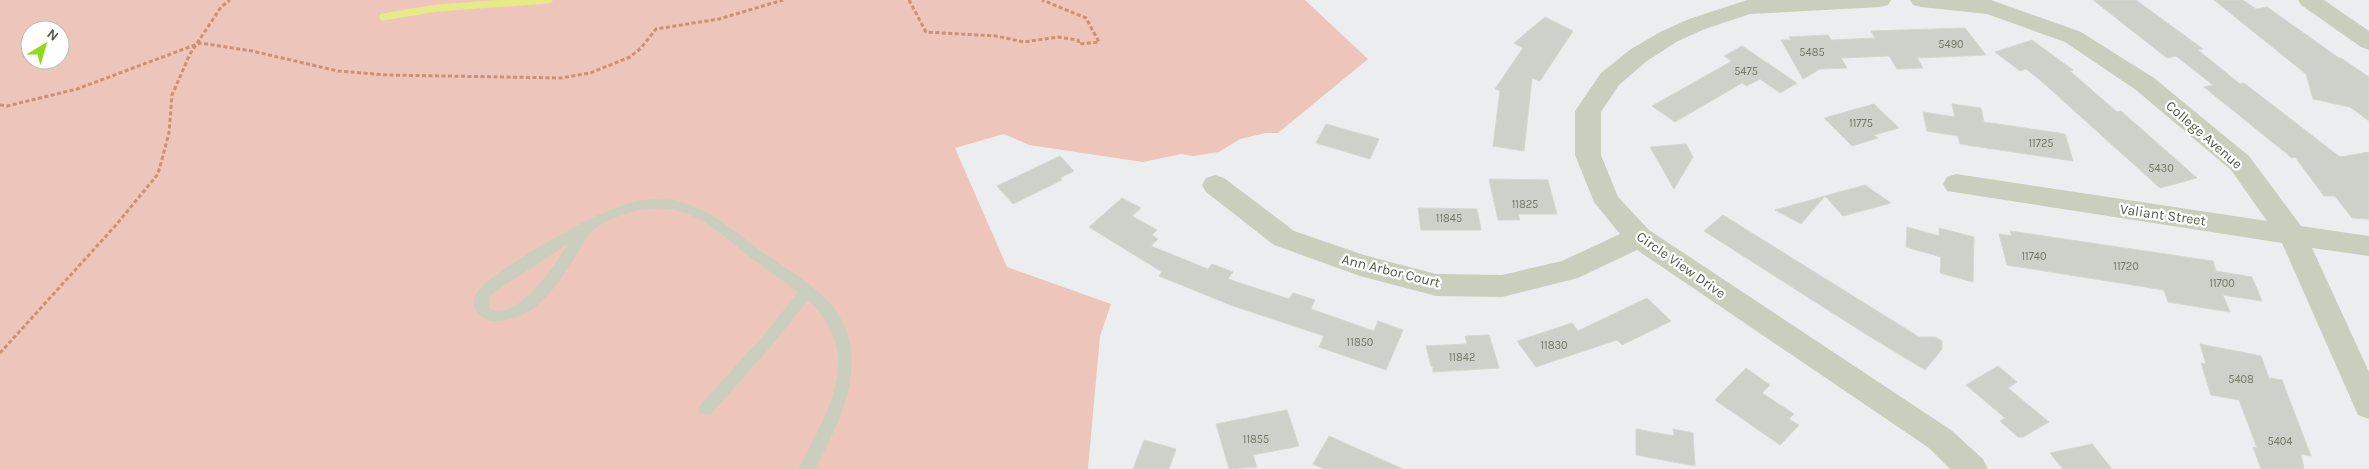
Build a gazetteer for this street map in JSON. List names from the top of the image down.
{
  "streets": {
    "street": [
      "College Avenue",
      "Valiant Street",
      "Circle View Drive",
      "Ann Arbor Court"
    ]
  },
  "crossings": [
    ["College Avenue", "Valiant Street"],
    ["Circle View Drive", "Ann Arbor Court"]
  ],
  "house_numbers": [
    "5490",
    "5485",
    "5475",
    "11775",
    "11725",
    "5430",
    "11825",
    "11845",
    "11740",
    "11720",
    "11700",
    "11850",
    "11830",
    "11842",
    "5408",
    "11855",
    "5404"
  ],
  "north": "top right"
}
